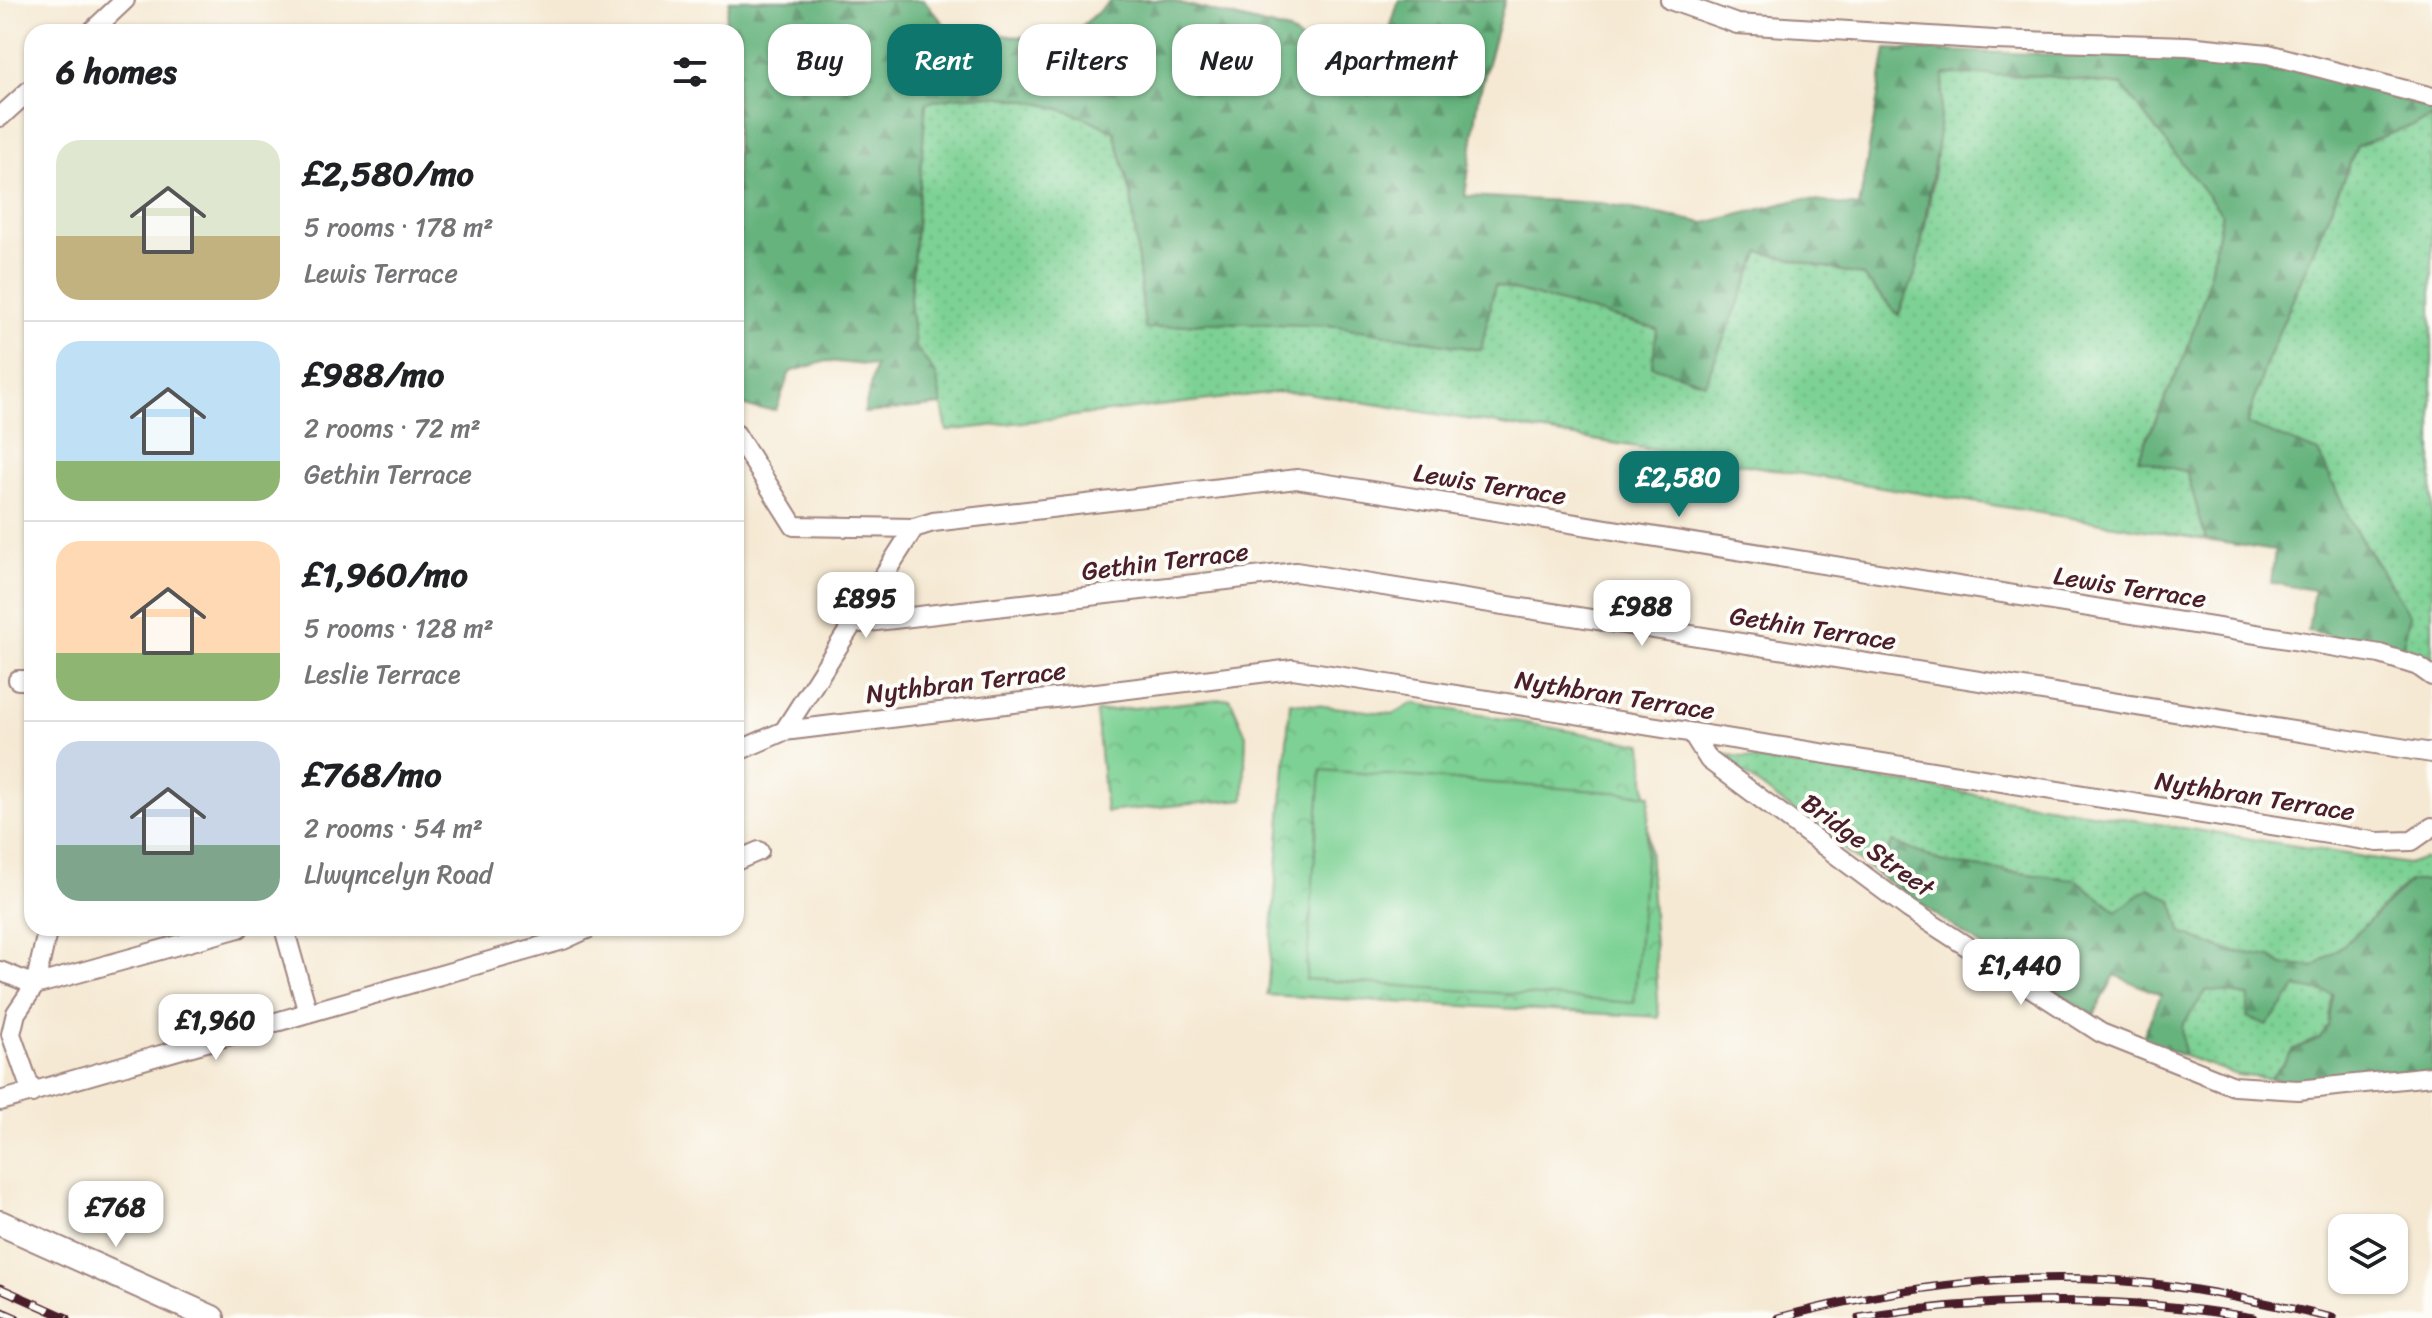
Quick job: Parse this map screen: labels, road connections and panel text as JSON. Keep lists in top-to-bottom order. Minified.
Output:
{"streets":{"street":["Lewis Terrace","Gethin Terrace","Nythbran Terrace","Bridge Street"]},"crossings":[["Nythbran Terrace","Bridge Street"]],"page":{"chip":["Buy","Rent","Filters","New","Apartment"],"heading":"6 homes","list":[{"name":"£2,580/mo","note":"5 rooms · 178 m² · Lewis Terrace"},{"name":"£988/mo","note":"2 rooms · 72 m² · Gethin Terrace"},{"name":"£1,960/mo","note":"5 rooms · 128 m² · Leslie Terrace"},{"name":"£768/mo","note":"2 rooms · 54 m² · Llwyncelyn Road"}],"price":["£2,580","£895","£988","£1,440","£1,960","£768"]}}
